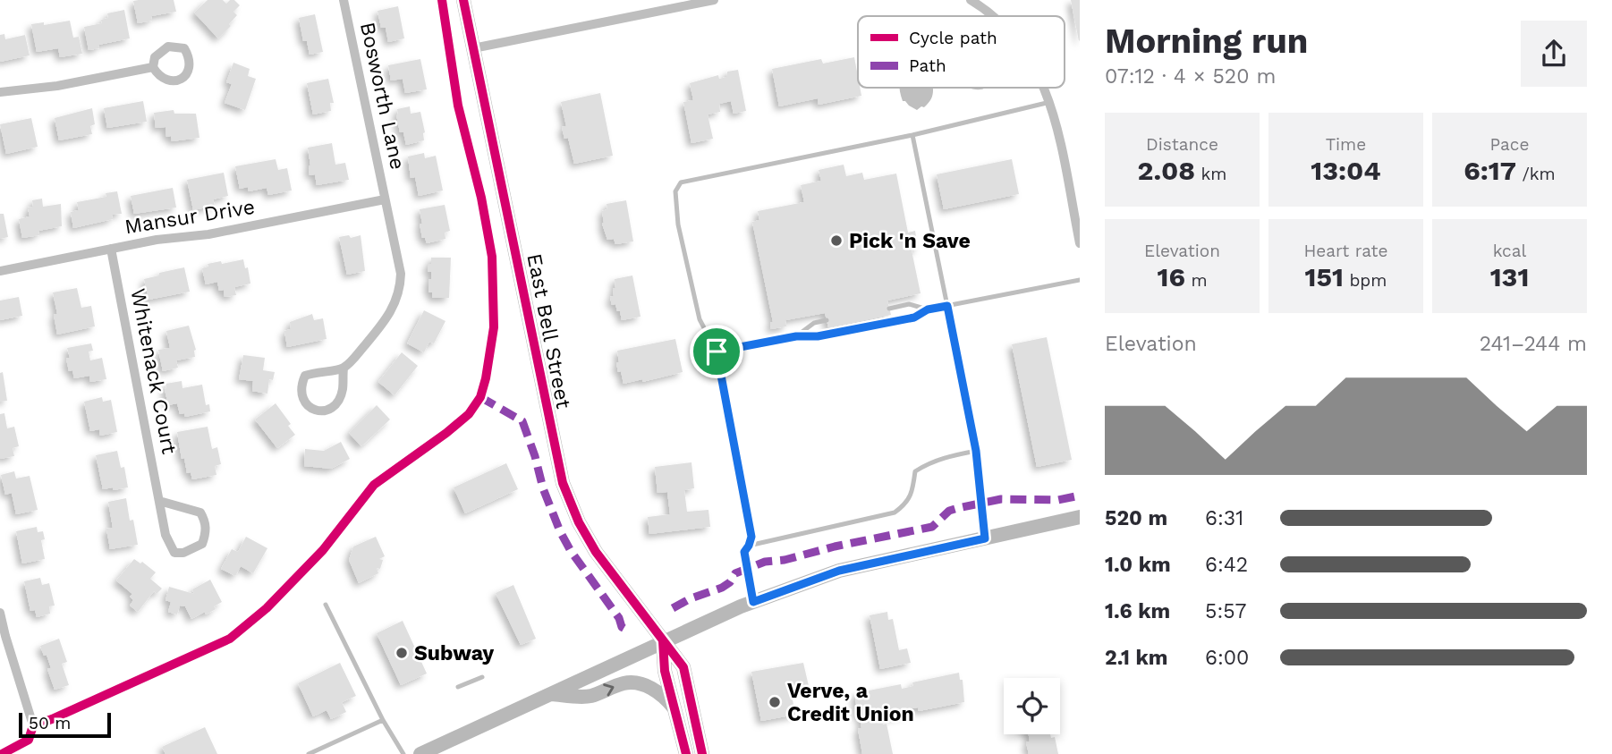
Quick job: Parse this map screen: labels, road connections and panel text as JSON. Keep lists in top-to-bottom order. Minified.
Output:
{"streets":{"main road":["East Bell Street"],"street":["Bosworth Lane","Mansur Drive","Whitenack Court"]},"crossings":[["Bosworth Lane","Mansur Drive"],["Mansur Drive","Whitenack Court"]],"places":["Pick 'n Save","Subway","Verve, a Credit Union"],"legend":["Cycle path","Path"],"scale_bar":"50 m","page":{"heading":["Morning run","07:12 · 4 × 520 m"],"stats":[["Distance","2.08 km"],["Time","13:04"],["Pace","6:17 /km"],["Elevation","16 m"],["Heart rate","151 bpm"],["kcal","131"]],"chart":["Elevation","241–244 m"],"list":[{"name":"520 m","note":"6:31"},{"name":"1.0 km","note":"6:42"},{"name":"1.6 km","note":"5:57"},{"name":"2.1 km","note":"6:00"}],"scale":"50 m"}}
